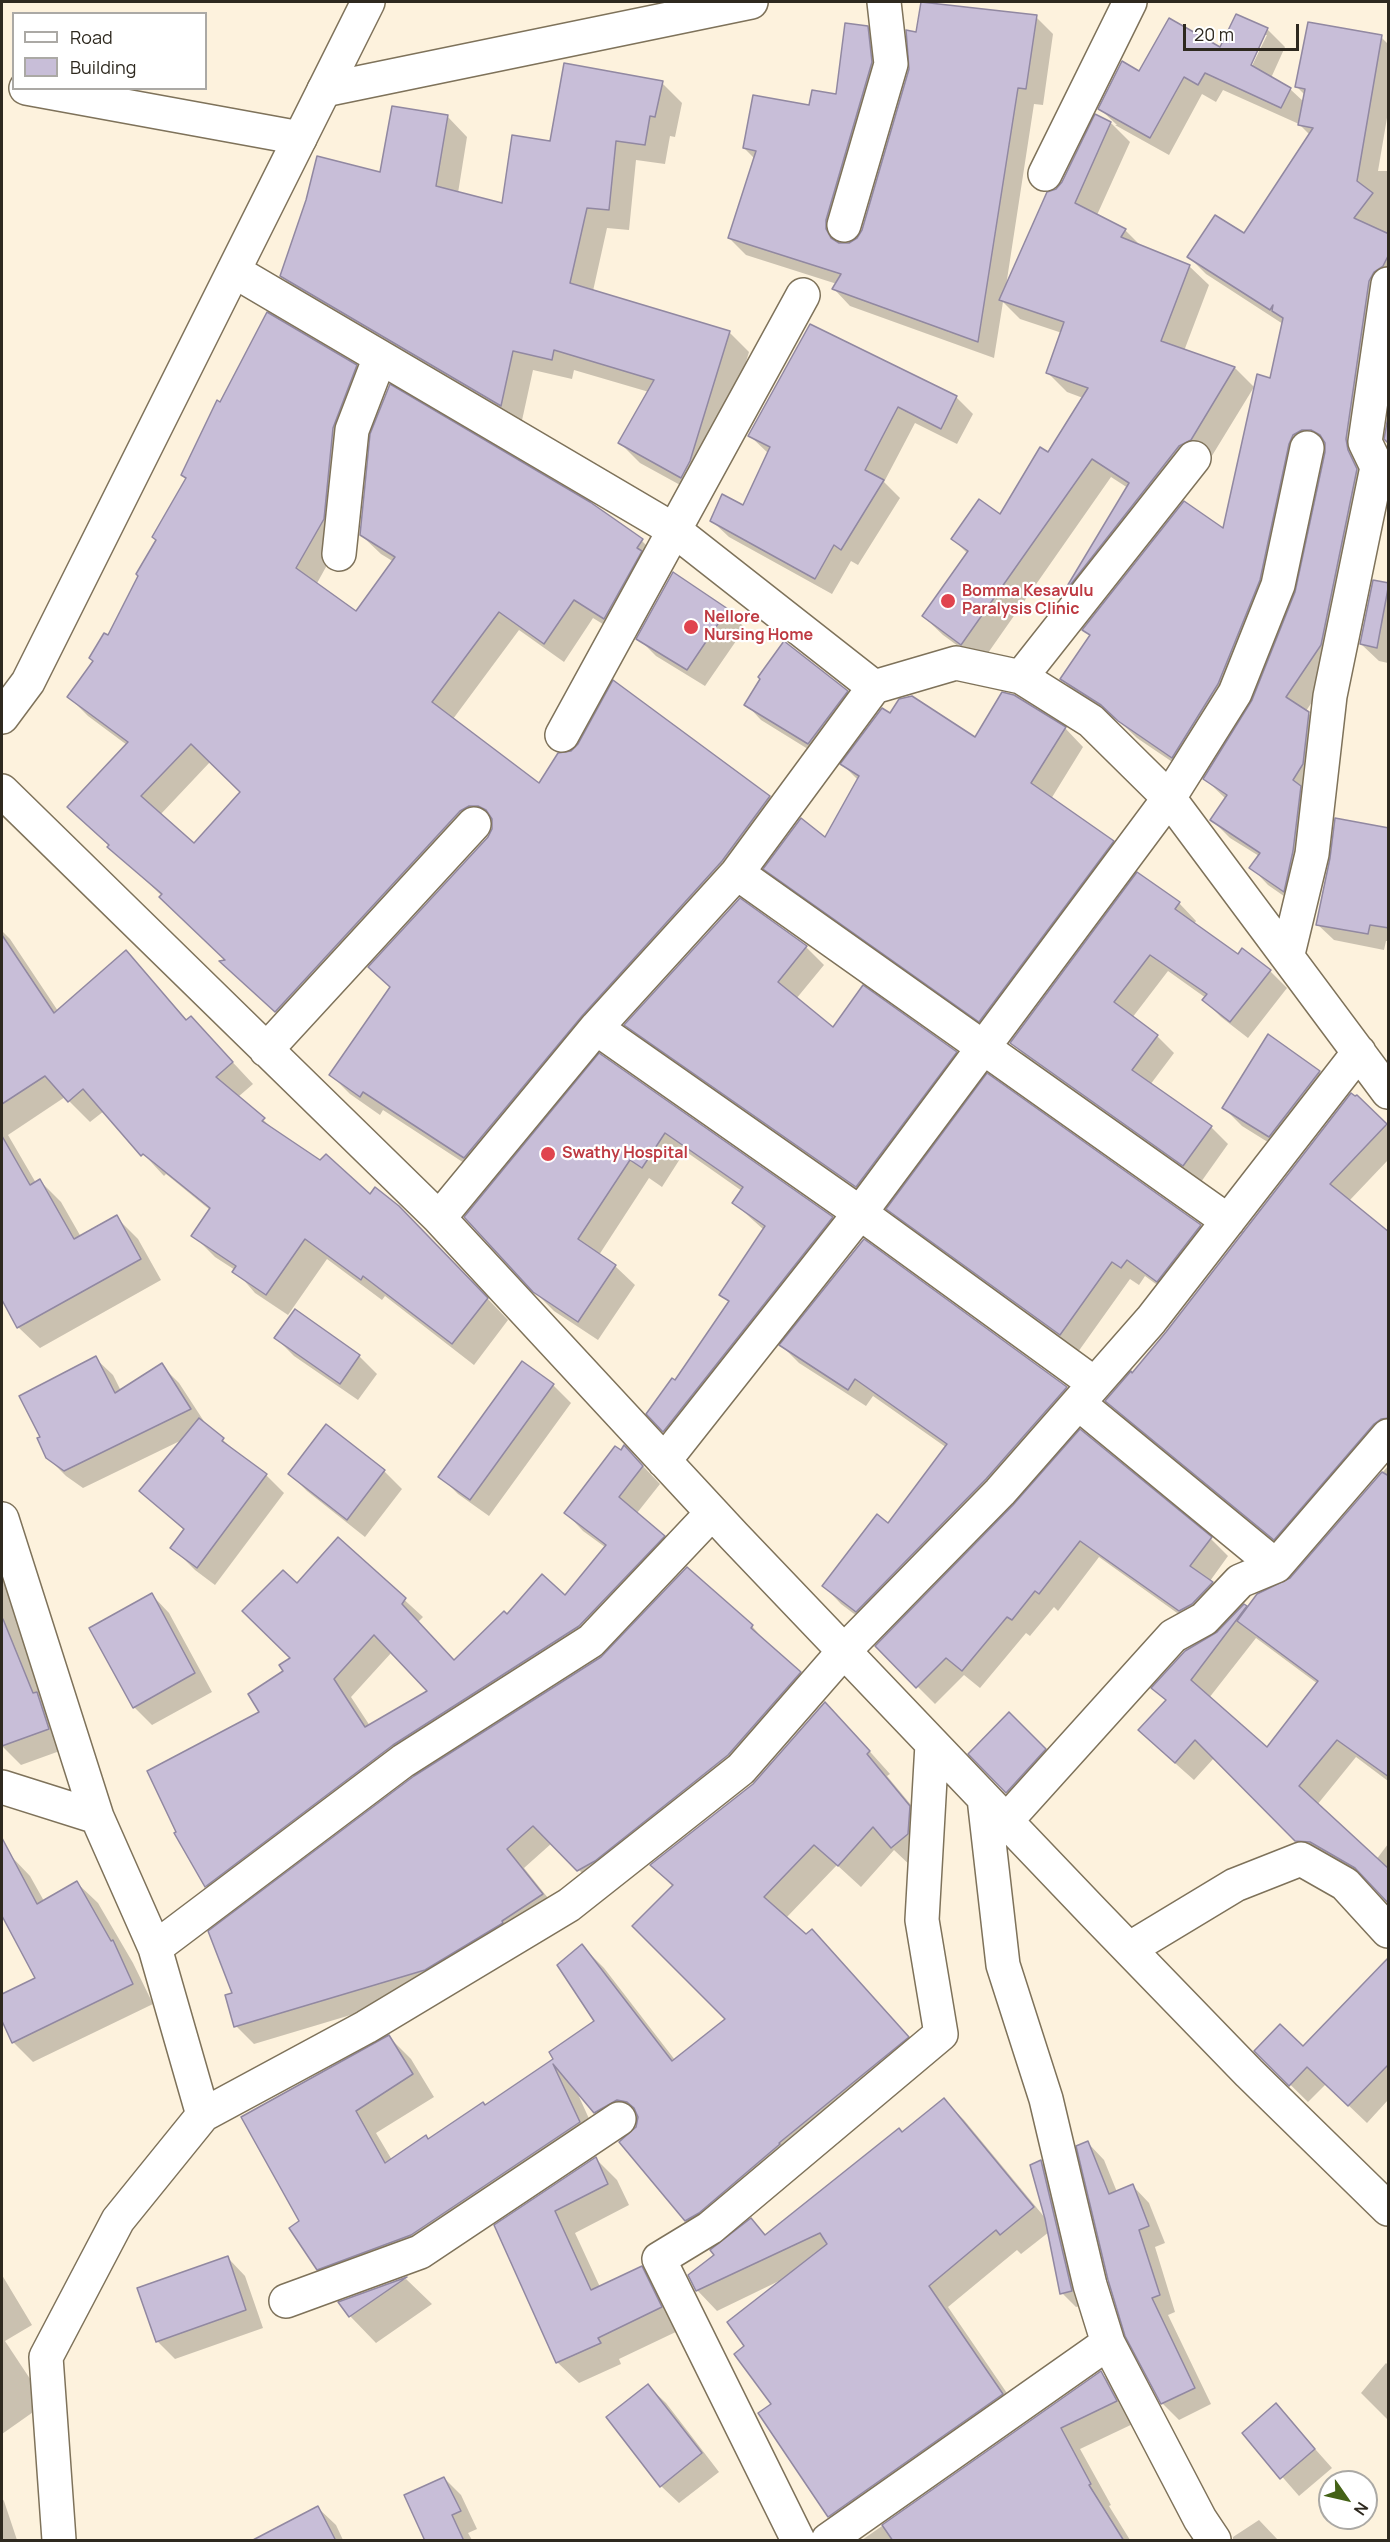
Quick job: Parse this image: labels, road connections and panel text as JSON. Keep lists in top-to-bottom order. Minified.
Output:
{"places":["Bomma Kesavulu Paralysis Clinic","Nellore Nursing Home","Swathy Hospital"],"legend":["Road","Building"],"scale_bar":"20 m","north":"bottom right"}
